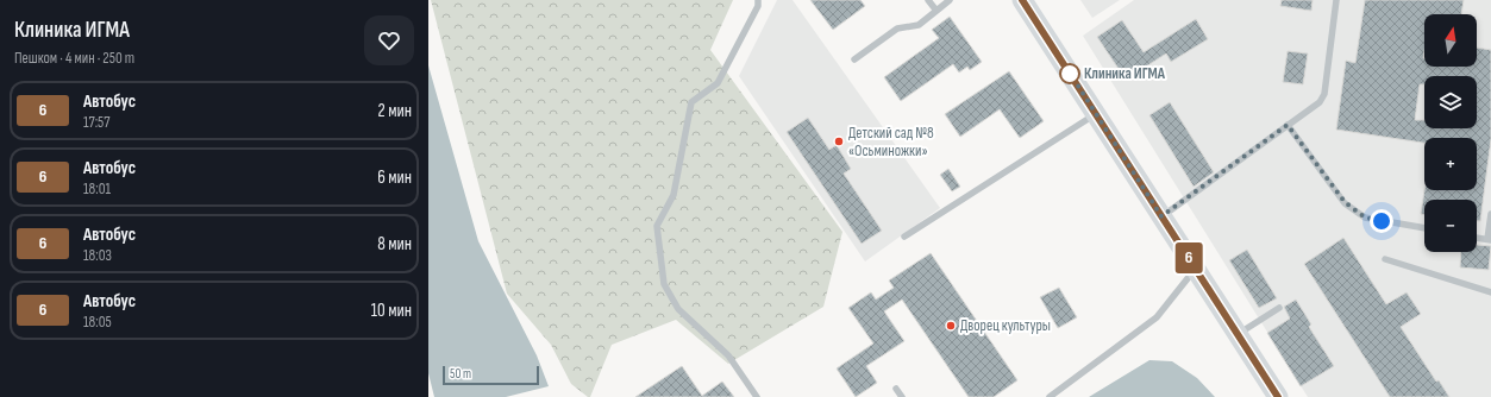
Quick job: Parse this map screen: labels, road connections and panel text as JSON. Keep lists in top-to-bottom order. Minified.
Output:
{"places":["Клиника ИГМА","Детский сад №8 «Осьминожки»","Дворец культуры"],"lines":["bus line 6"],"scale_bar":"50 m","north":"top","page":{"heading":["Клиника ИГМА","Пешком · 4 мин · 250 m"],"on_map":"6","map_buttons":["+","−"],"list":[{"mark":"6","name":"Автобус","note":"17:57","value":"2 мин"},{"mark":"6","name":"Автобус","note":"18:01","value":"6 мин"},{"mark":"6","name":"Автобус","note":"18:03","value":"8 мин"},{"mark":"6","name":"Автобус","note":"18:05","value":"10 мин"}],"scale":"50 m"}}
